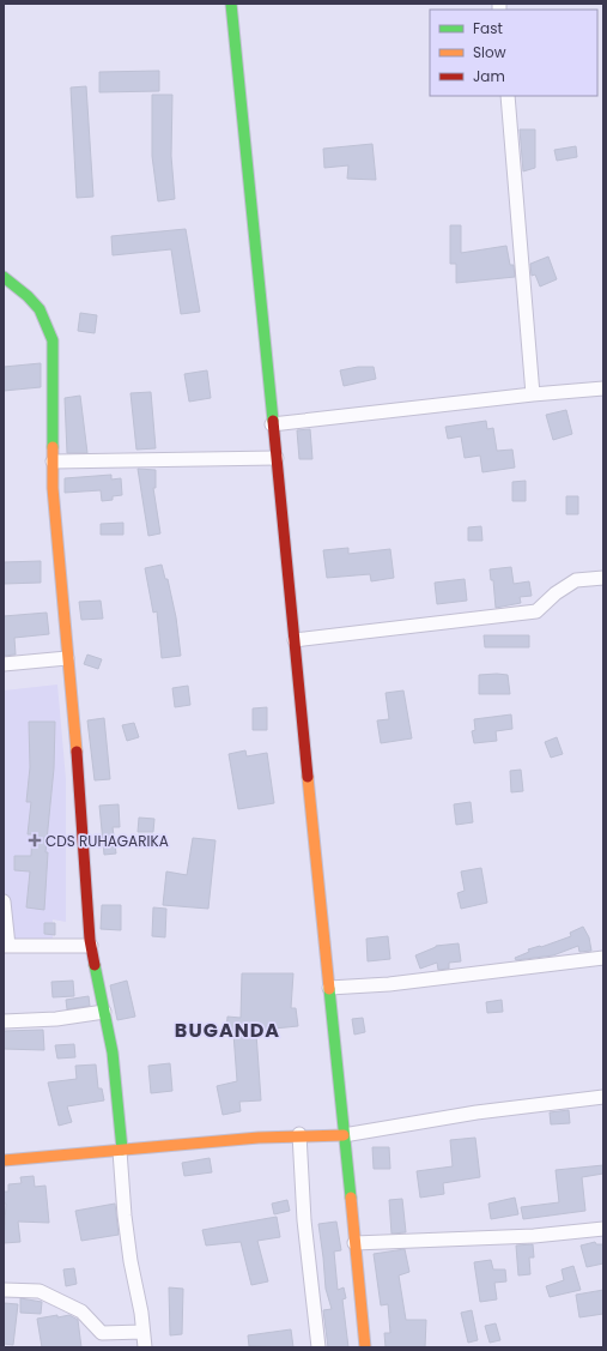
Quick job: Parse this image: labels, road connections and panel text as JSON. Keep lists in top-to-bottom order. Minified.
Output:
{"districts":["BUGANDA"],"places":{"health":["CDS RUHAGARIKA"]},"legend":["Fast","Slow","Jam"]}
